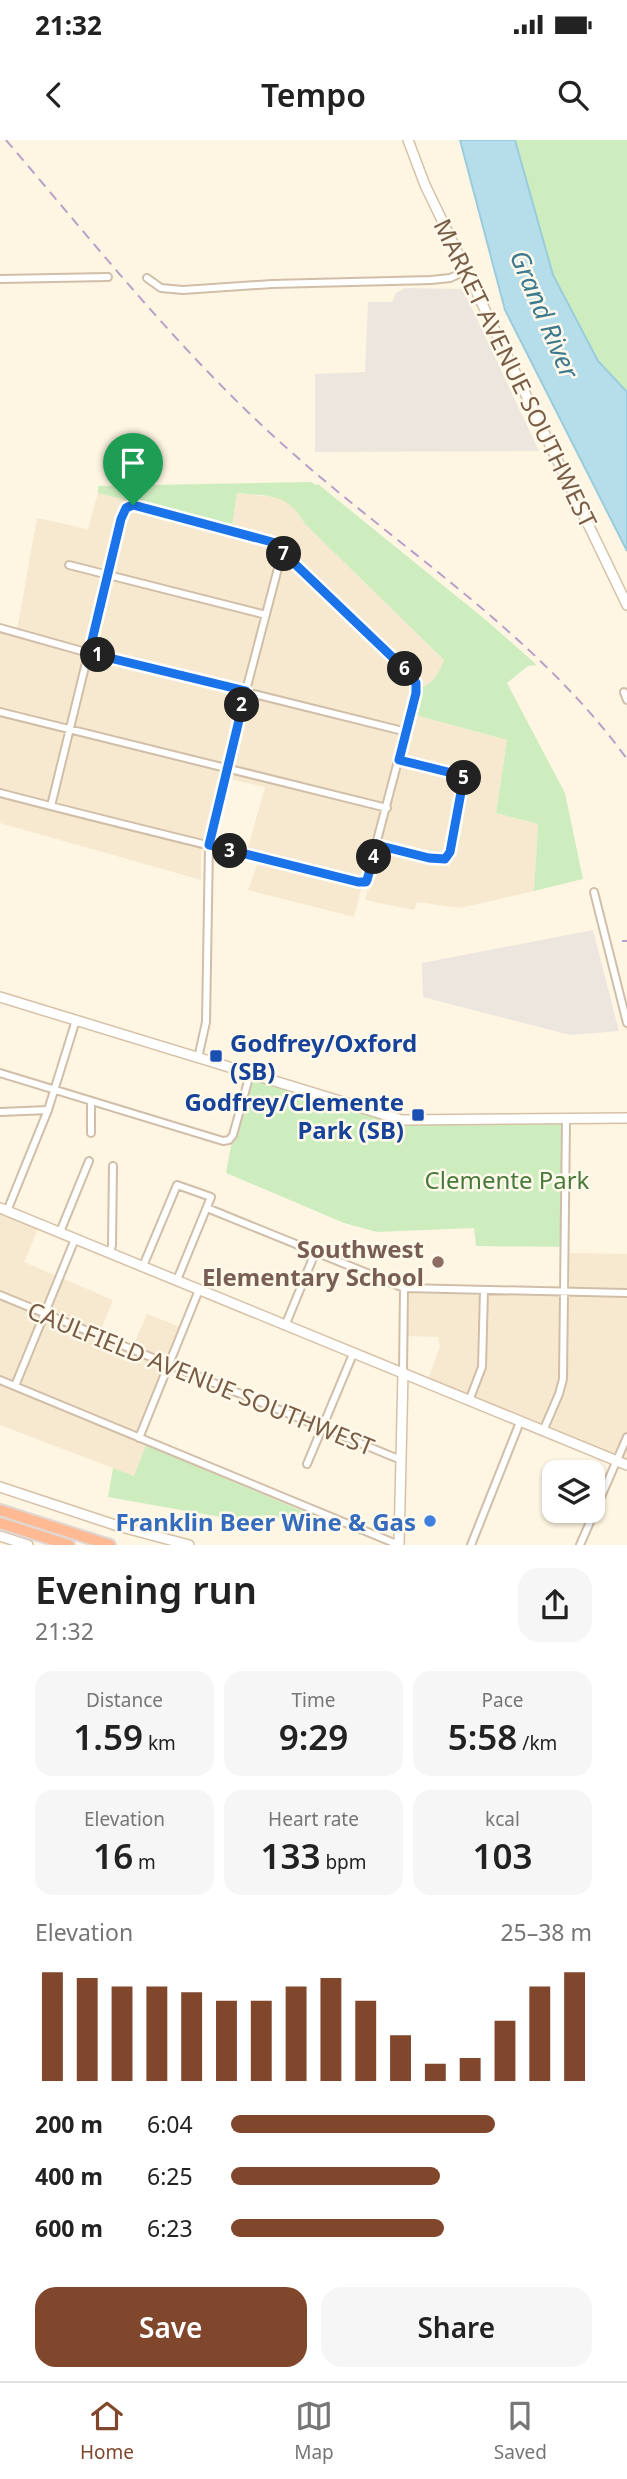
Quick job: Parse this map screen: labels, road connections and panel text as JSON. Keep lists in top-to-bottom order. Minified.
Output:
{"streets":{"main road":["MARKET AVENUE SOUTHWEST"],"street":["CAULFIELD AVENUE SOUTHWEST"]},"water":["Grand River"],"parks":["Clemente Park"],"places":{"transit":["Godfrey/Oxford (SB)","Godfrey/Clemente Park (SB)"],"other":["Southwest Elementary School","Franklin Beer Wine & Gas"]},"page":{"status":"21:32","header":"Tempo","pins":["7","1","6","2","5","3","4"],"heading":["Evening run","21:32"],"stats":[["Distance","1.59 km"],["Time","9:29"],["Pace","5:58 /km"],["Elevation","16 m"],["Heart rate","133 bpm"],["kcal","103"]],"chart":["Elevation","25–38 m"],"list":[{"name":"200 m","note":"6:04"},{"name":"400 m","note":"6:25"},{"name":"600 m","note":"6:23"}],"buttons":["Save","Share"],"tabs":["Home","Map","Saved"]}}
